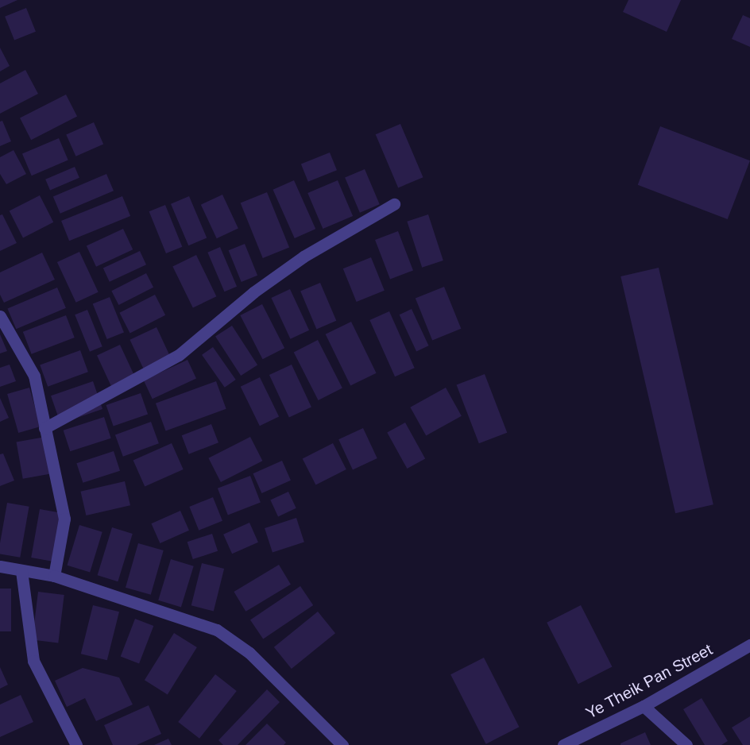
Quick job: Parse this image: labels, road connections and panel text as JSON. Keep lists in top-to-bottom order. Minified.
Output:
{"streets":{"street":["Ye Theik Pan Street"]}}
